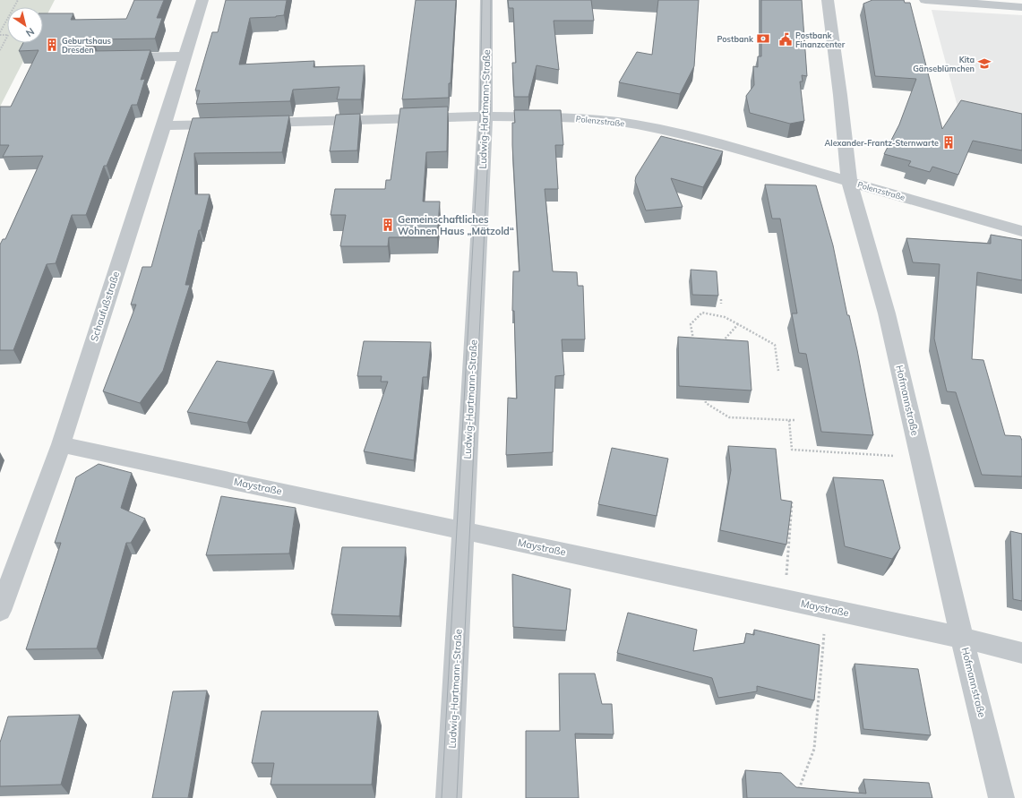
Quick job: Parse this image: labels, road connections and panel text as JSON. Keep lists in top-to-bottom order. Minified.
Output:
{"streets":{"street":["Ludwig-Hartmann-Straße","Polenzstraße","Schaufußstraße","Hofmannstraße","Maystraße"]},"crossings":[["Ludwig-Hartmann-Straße","Polenzstraße"],["Ludwig-Hartmann-Straße","Maystraße"],["Polenzstraße","Schaufußstraße"],["Polenzstraße","Hofmannstraße"],["Schaufußstraße","Maystraße"],["Hofmannstraße","Maystraße"]],"places":{"bank":["Postbank"],"public building":["Postbank Finanzcenter"],"building":["Geburtshaus Dresden","Alexander-Frantz-Sternwarte","Gemeinschaftliches Wohnen Haus „Mätzold“"],"school or university":["Kita Gänseblümchen"]},"north":"bottom right"}
